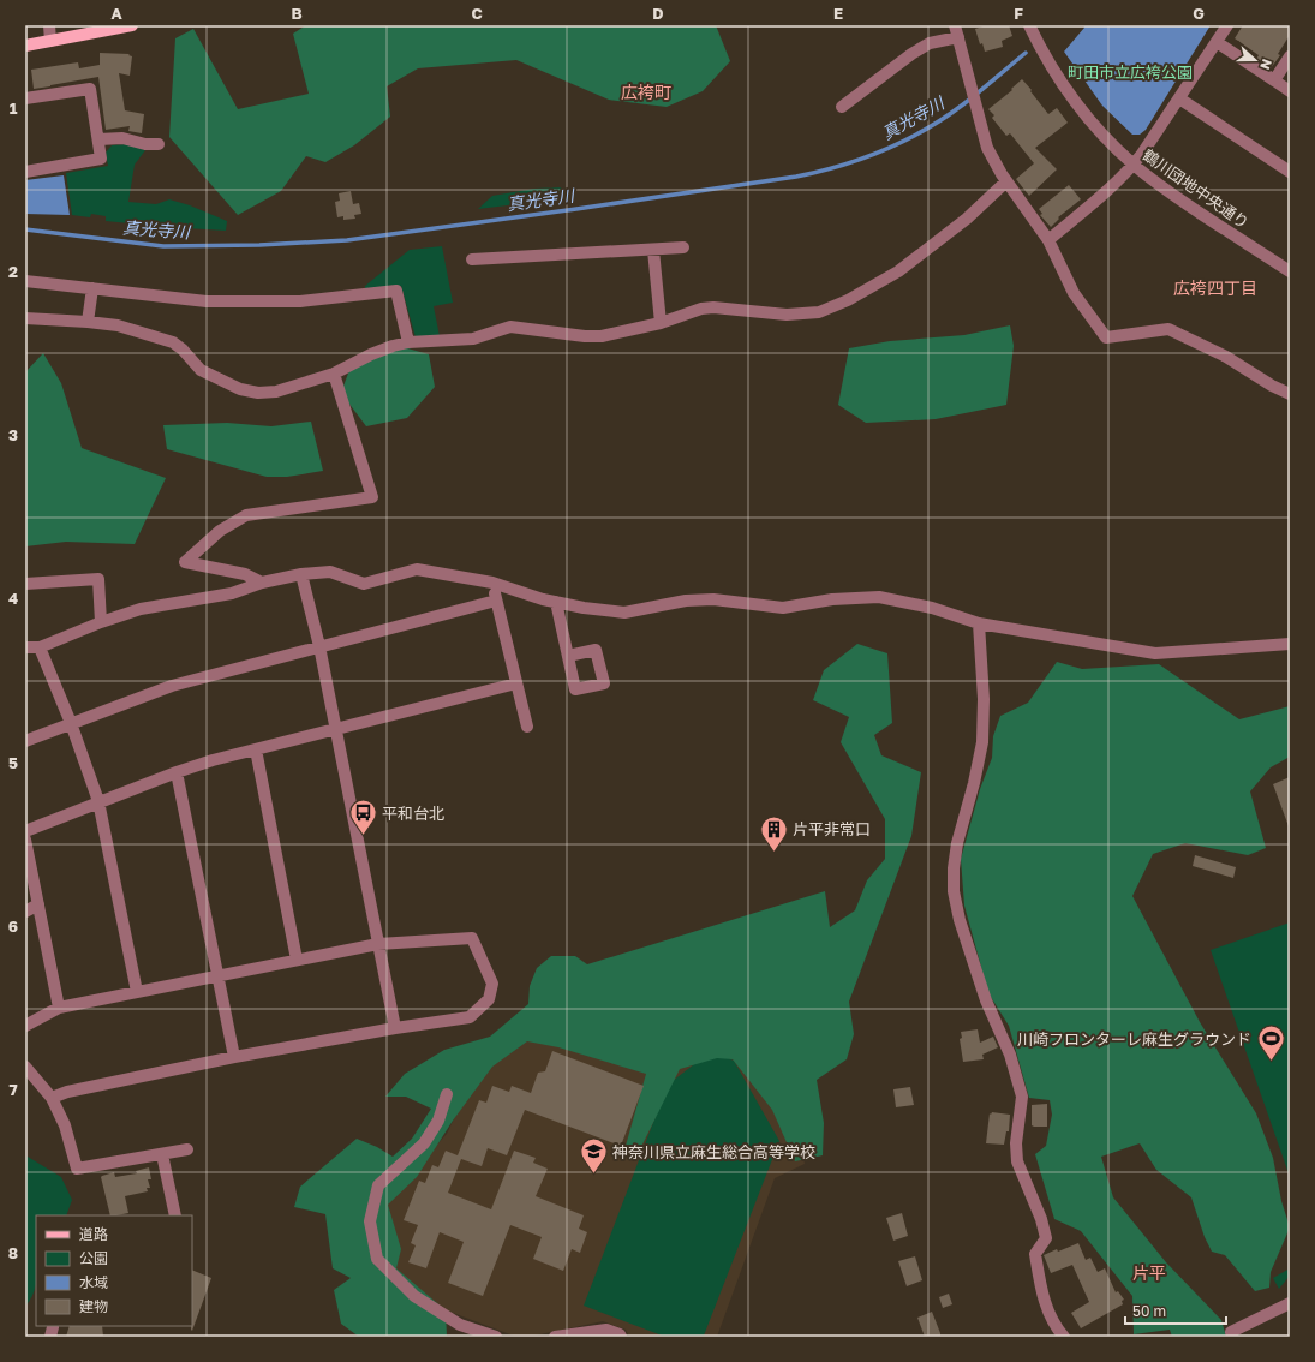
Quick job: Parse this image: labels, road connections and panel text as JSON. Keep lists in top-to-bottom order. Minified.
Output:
{"streets":{"street":["鶴川団地中央通り"]},"districts":["広袴町","広袴四丁目","片平"],"water":["真光寺川"],"parks":["町田市立広袴公園"],"places":{"bus stop":["平和台北"],"building":["片平非常口"],"sports":["川崎フロンターレ麻生グラウンド"],"school or university":["神奈川県立麻生総合高等学校"]},"legend":["道路","公園","水域","建物"],"scale_bar":"50 m","north":"right","grid":{"columns":["A","B","C","D","E","F","G"],"rows":["1","2","3","4","5","6","7","8"]}}
